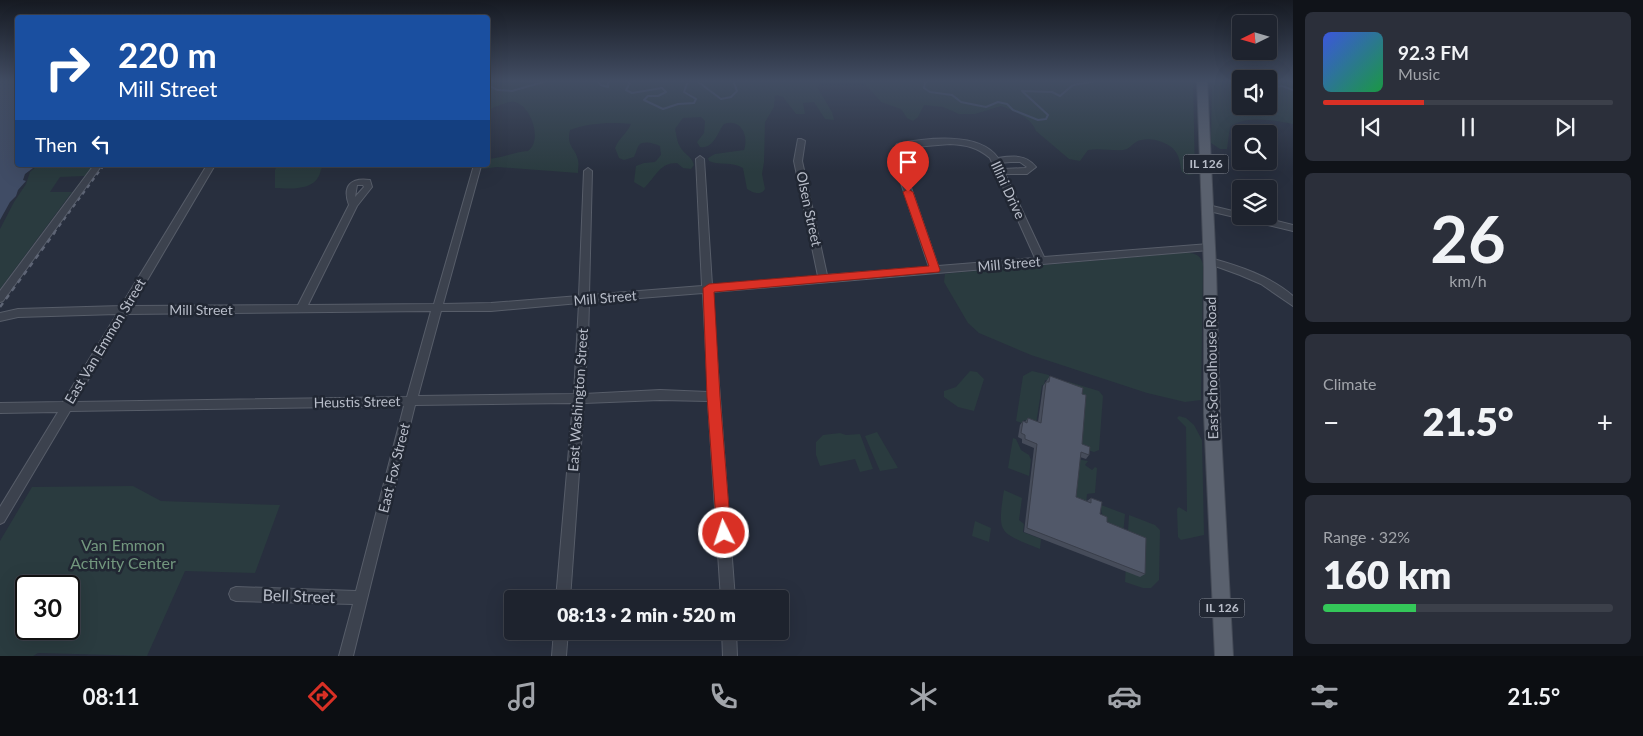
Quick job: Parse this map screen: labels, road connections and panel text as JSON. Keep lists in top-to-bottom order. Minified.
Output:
{"streets":{"main road":["IL 126","East Schoolhouse Road"],"street":["Illini Drive","Olsen Street","Mill Street","East Van Emmon Street","East Washington Street","Heustis Street","East Fox Street","Bell Street"]},"crossings":[["Illini Drive","Mill Street"],["Olsen Street","Mill Street"],["Mill Street","East Van Emmon Street"],["Mill Street","East Schoolhouse Road"],["Mill Street","East Washington Street"],["Mill Street","East Fox Street"],["East Van Emmon Street","Heustis Street"],["East Washington Street","Heustis Street"],["Heustis Street","East Fox Street"],["East Fox Street","Bell Street"]],"parks":["Van Emmon Activity Center"],"north":"left","page":{"turn":["220 m","Mill Street"],"song":["92.3 FM","Music"],"then":"Then","tile":[["26","km/h"],"Climate",["Range · 32%","160 km"]],"heat":["−","21.5°","+"],"limit":"30","trip":"08:13 · 2 min · 520 m","tabs":["08:11","21.5°"]}}
